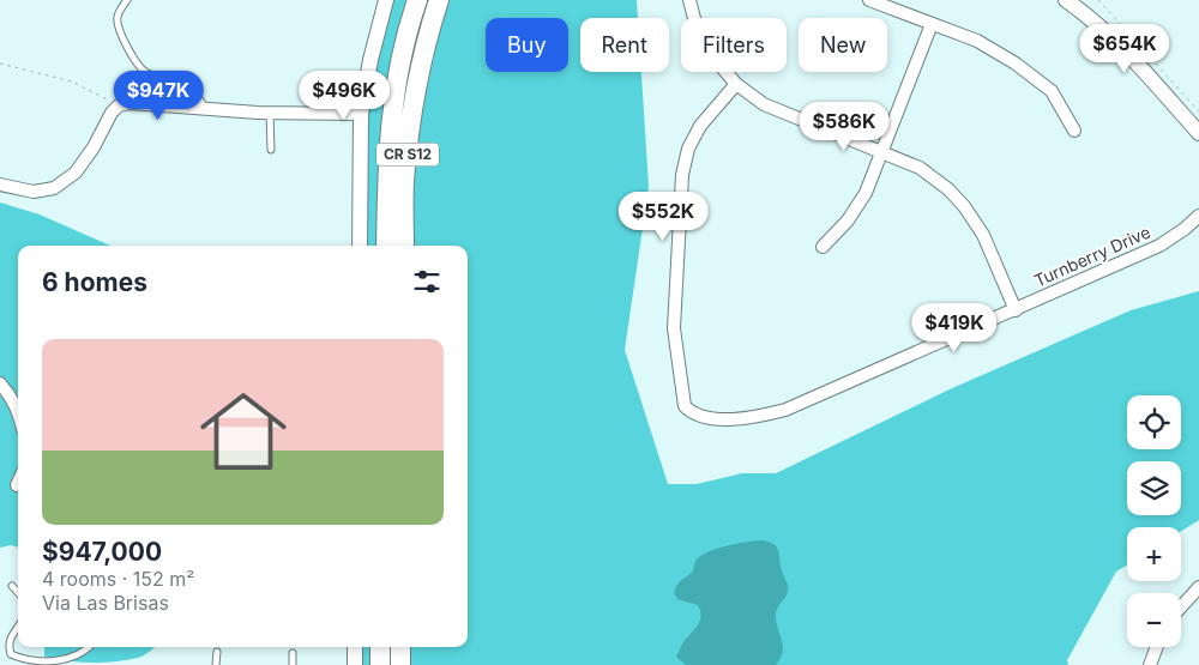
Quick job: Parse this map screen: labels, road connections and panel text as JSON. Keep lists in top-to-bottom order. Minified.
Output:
{"streets":{"main road":["CR S12"],"street":["Turnberry Drive"]},"page":{"chip":["Buy","Rent","Filters","New"],"price":["$654K","$947K","$496K","$586K","$552K","$419K"],"heading":"6 homes","list":[{"name":"$947,000","note":"4 rooms · 152 m² · Via Las Brisas"}],"map_buttons":["+","−"]}}
